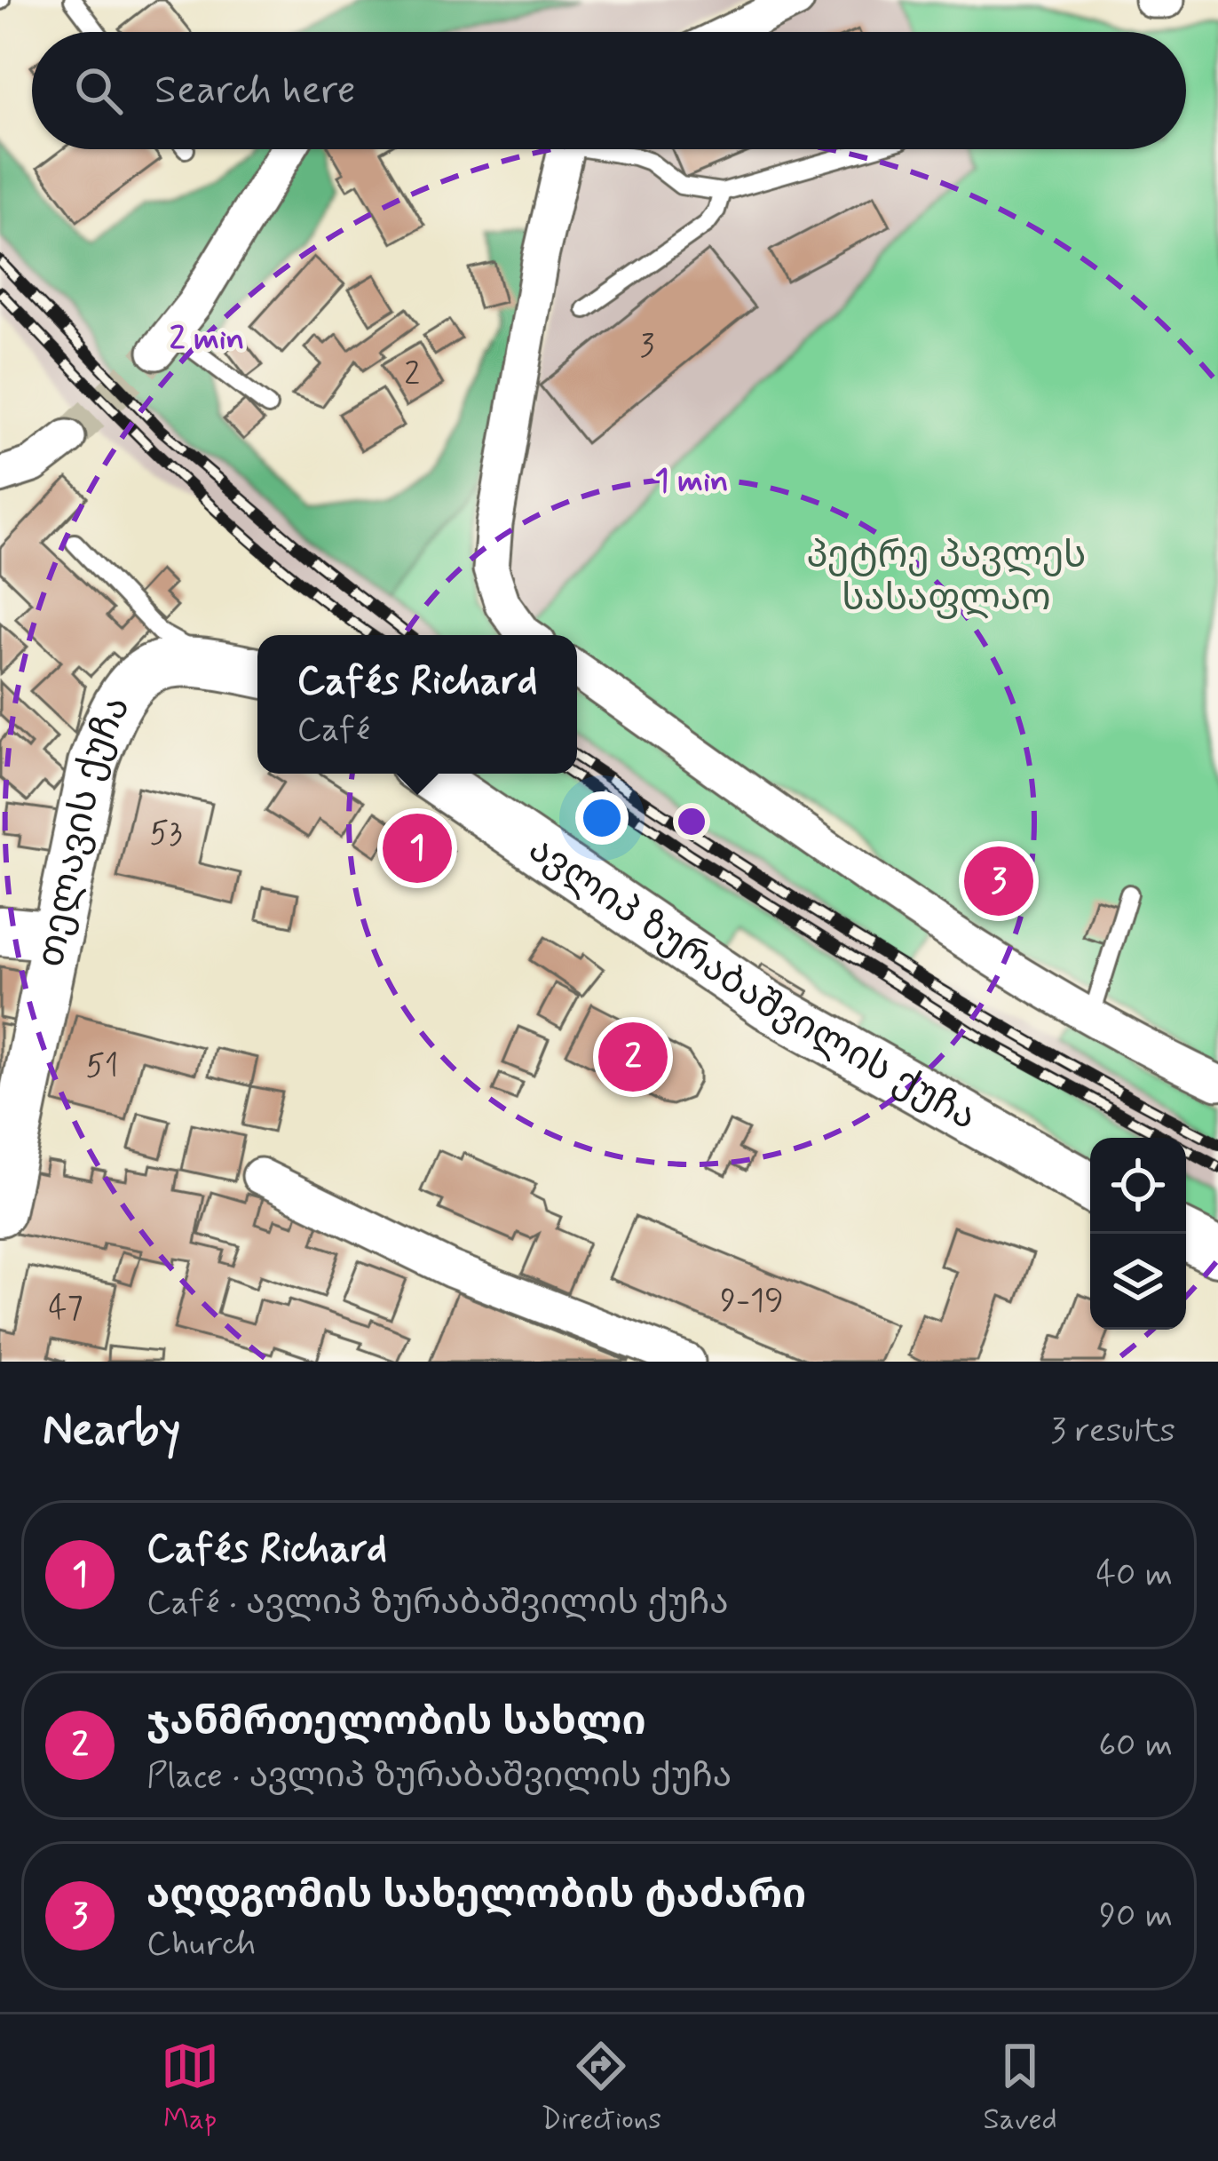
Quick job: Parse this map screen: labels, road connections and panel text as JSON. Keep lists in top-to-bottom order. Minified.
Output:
{"streets":{"street":["თელავის ქუჩა","ავლიპ ზურაბაშვილის ქუჩა"]},"parks":["პეტრე პავლეს სასაფლაო"],"house_numbers":["3","2","53","51","9-19","47"],"page":{"search":"Search here","popup":["Cafés Richard","Café"],"pins":["1","3","2"],"heading":["Nearby","3 results"],"list":[{"mark":"1","name":"Cafés Richard","note":"Café · ავლიპ ზურაბაშვილის ქუჩა","value":"40 m"},{"mark":"2","name":"ჯანმრთელობის სახლი","note":"Place · ავლიპ ზურაბაშვილის ქუჩა","value":"60 m"},{"mark":"3","name":"აღდგომის სახელობის ტაძარი","note":"Church","value":"90 m"}],"nav":["Map","Directions","Saved"]},"rings":["2 min","1 min"]}
